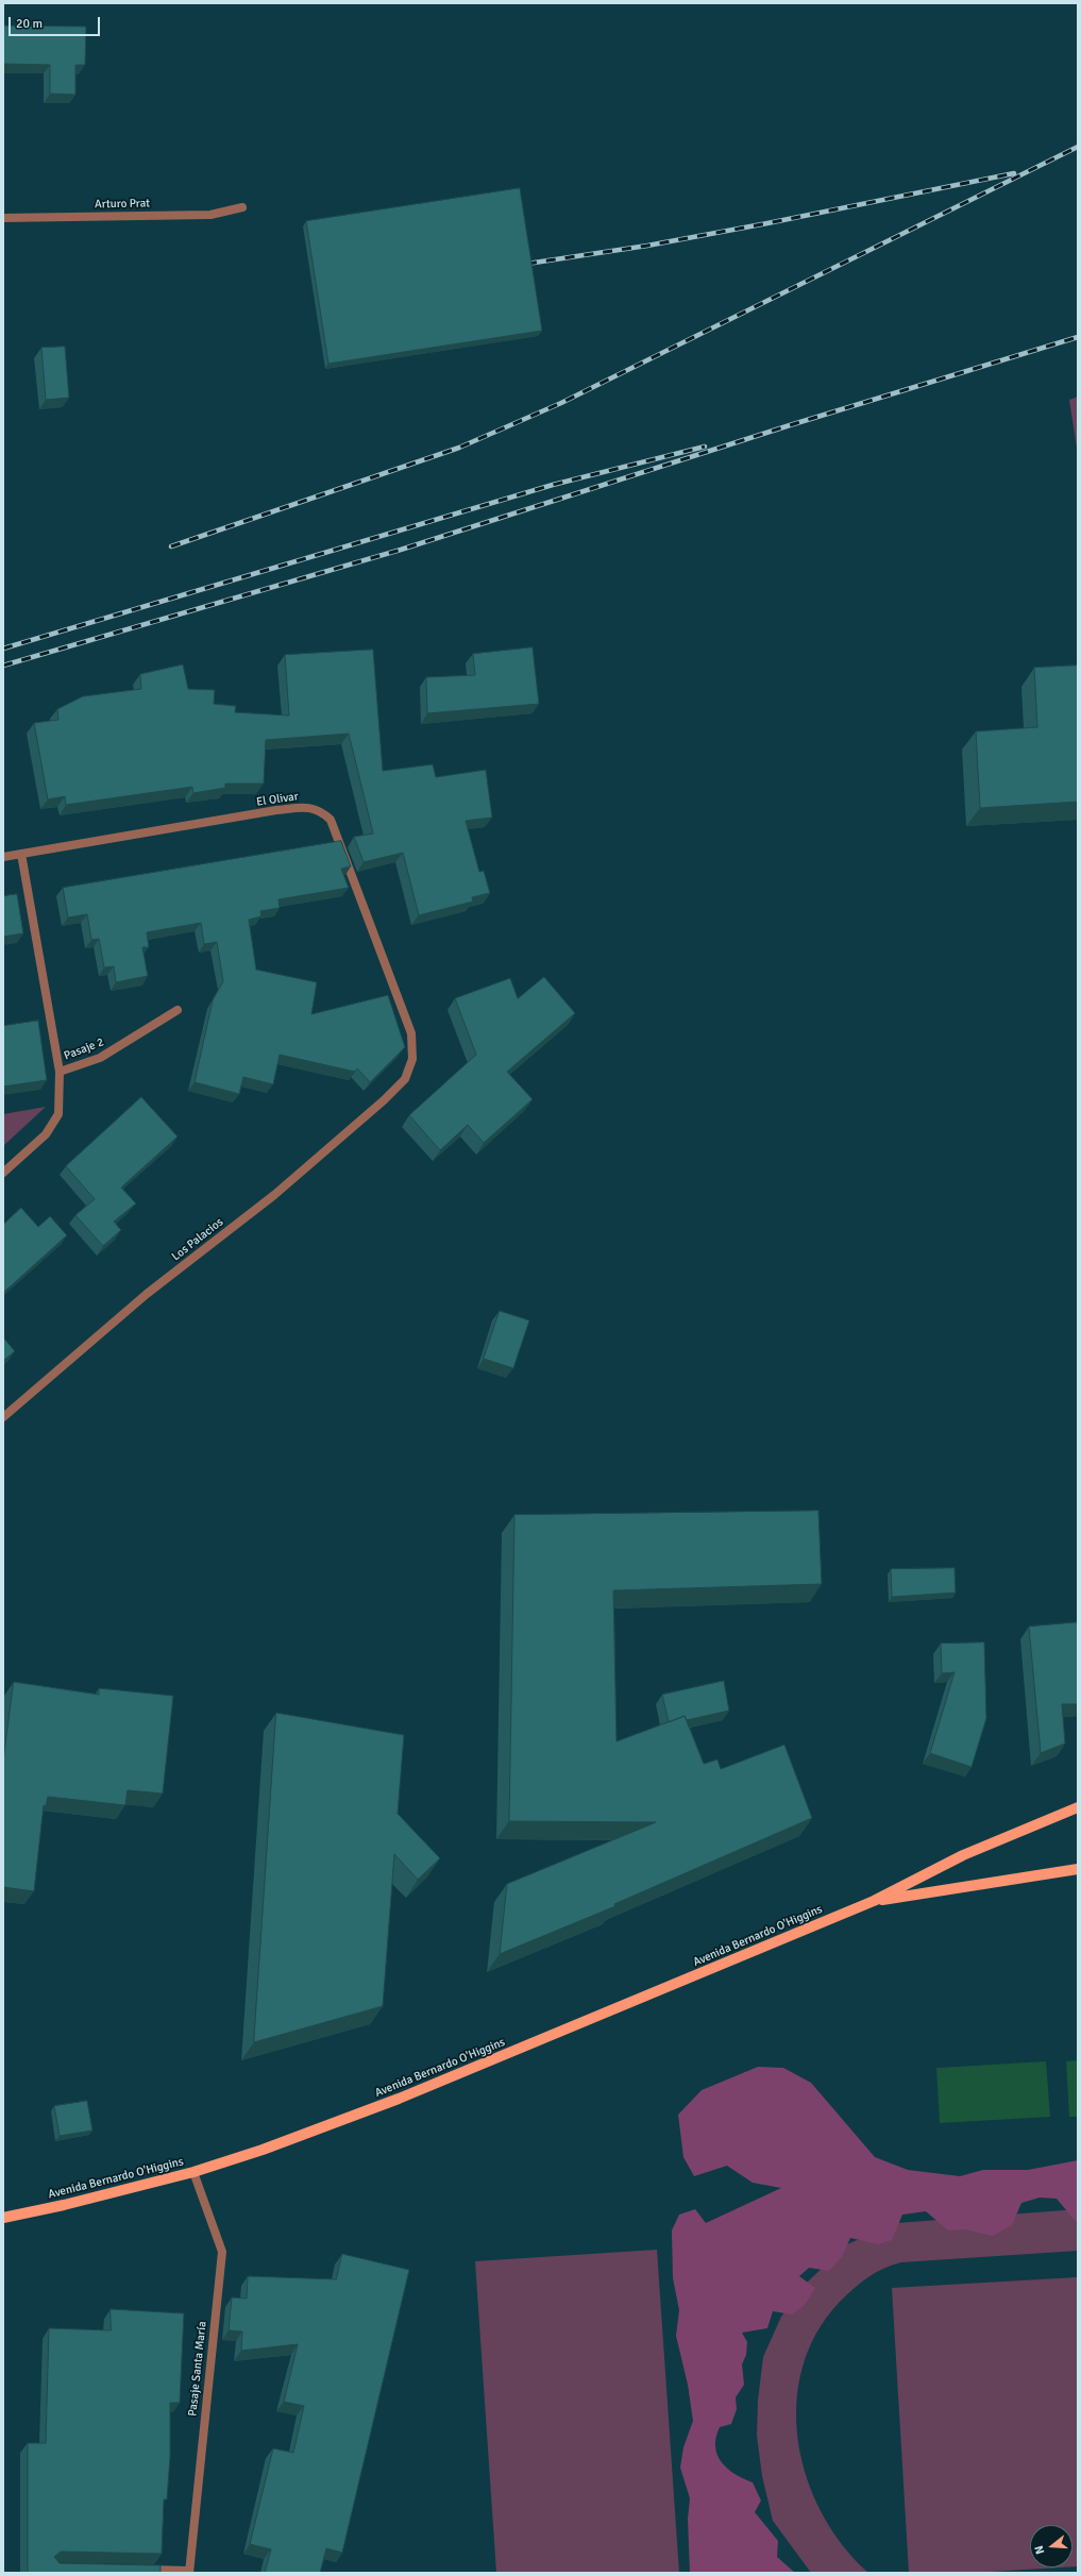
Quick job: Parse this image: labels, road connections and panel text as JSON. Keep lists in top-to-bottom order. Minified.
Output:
{"streets":{"main road":["Avenida Bernardo O'Higgins"],"street":["Arturo Prat","El Olivar","Pasaje 2","Los Palacios","Pasaje Santa María"]},"crossings":[["El Olivar","Los Palacios"],["Avenida Bernardo O'Higgins","Pasaje Santa María"]],"scale_bar":"20 m","north":"left"}
